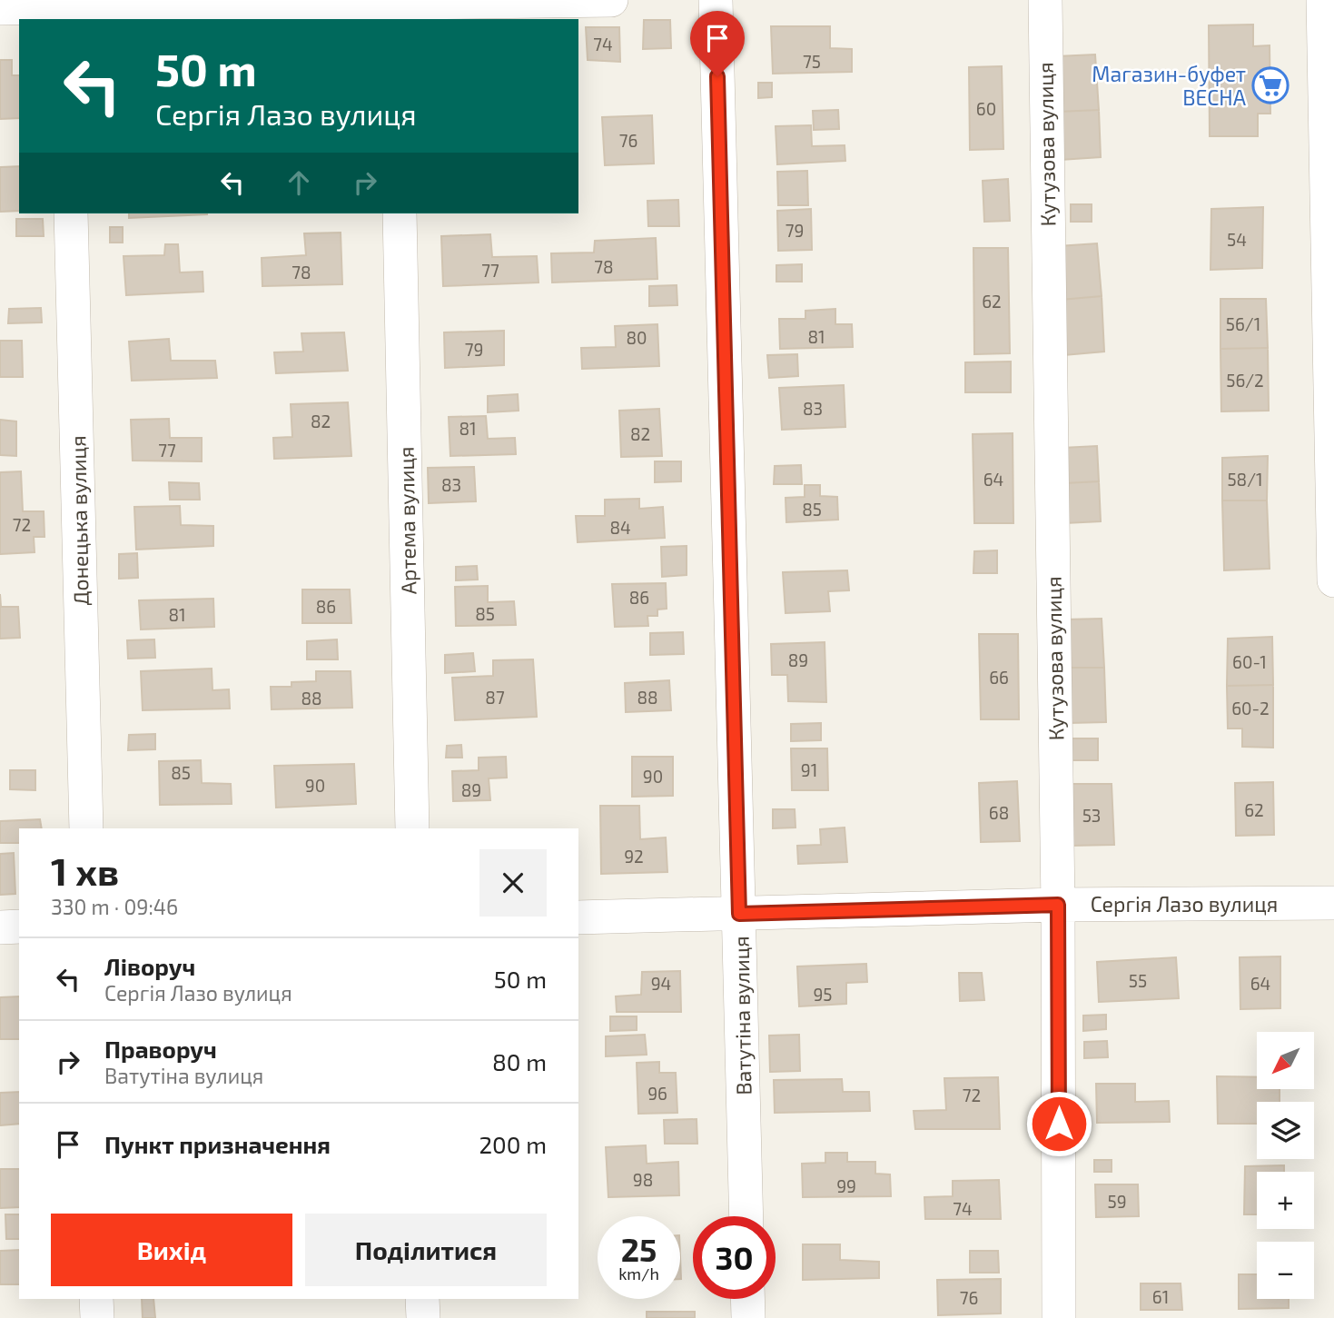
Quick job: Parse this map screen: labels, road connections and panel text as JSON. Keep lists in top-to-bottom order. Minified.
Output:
{"streets":{"street":["Кутузова вулиця","Донецька вулиця","Артема вулиця","Сергія Лазо вулиця","Ватутіна вулиця"]},"crossings":[["Кутузова вулиця","Сергія Лазо вулиця"],["Сергія Лазо вулиця","Ватутіна вулиця"]],"places":{"supermarket":["Магазин-буфет ВЕСНА"]},"house_numbers":["74","75","60","76","79","54","78","77","78","62","56/1","81","80","79","56/2","83","82","81","82","77","64","58/1","83","85","72","84","86","86","85","81","89","60-1","66","87","88","88","60-2","91","85","90","90","89","62","68","53","92","55","94","64","95","96","72","98","99","59","74","61","76"],"north":"bottom left","page":{"turn":["50 m","Сергія Лазо вулиця"],"heading":["1 хв","330 m · 09:46"],"list":[{"name":"Ліворуч","note":"Сергія Лазо вулиця","value":"50 m"},{"name":"Праворуч","note":"Ватутіна вулиця","value":"80 m"},{"name":"Пункт призначення","value":"200 m"}],"map_buttons":["+","−"],"buttons":["Вихід","Поділитися"],"speed":"25 km/h","limit":"30"}}
